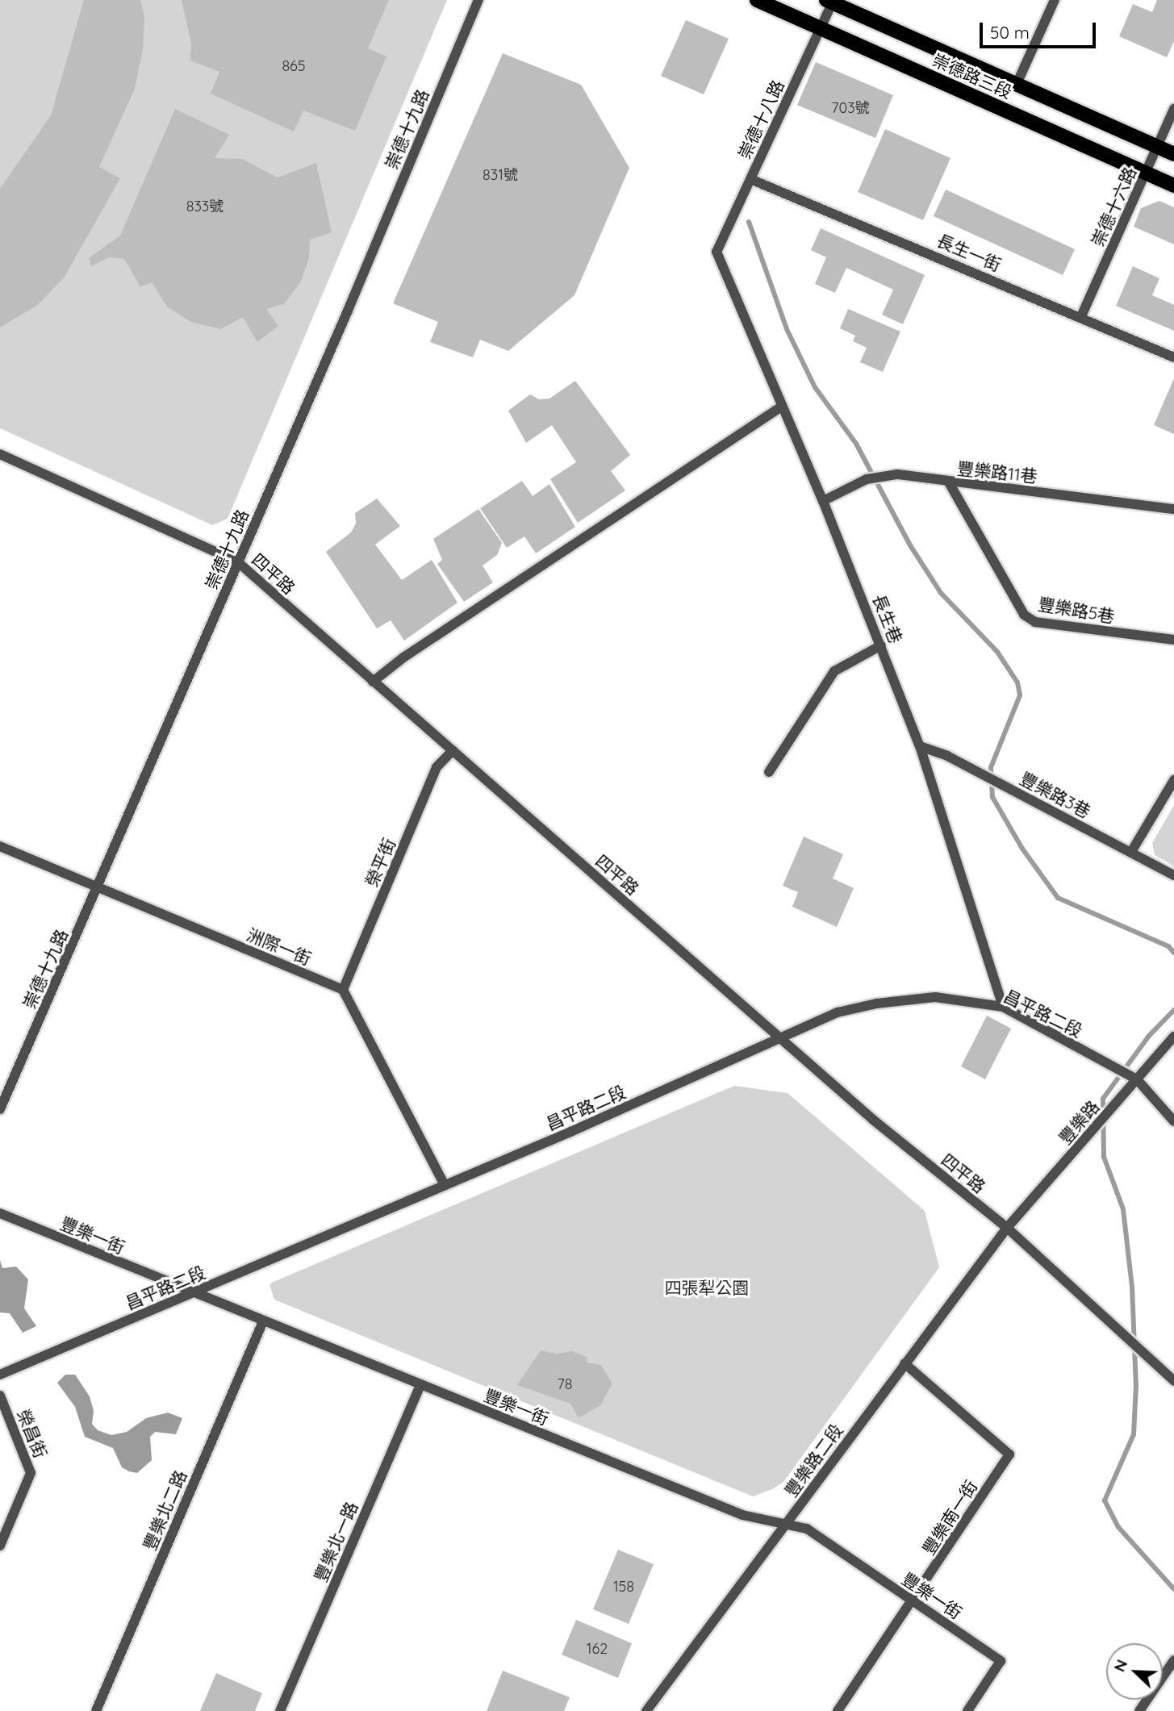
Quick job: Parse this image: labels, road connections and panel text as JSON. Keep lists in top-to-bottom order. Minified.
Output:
{"streets":{"main road":["崇德路三段"],"street":["崇德十八路","崇德十九路","崇德十六路","長生一街","豐樂路11巷","四平路","豐樂路5巷","長生巷","豐樂路3巷","榮平街","洲際一街","昌平路二段","豐樂路","豐樂一街","榮昌街","豐樂路二段","豐樂北二路","豐樂南一街","豐樂北一路"]},"crossings":[["崇德路三段","崇德十八路"],["崇德路三段","崇德十六路"],["崇德十八路","長生一街"],["崇德十八路","長生巷"],["崇德十九路","四平路"],["崇德十九路","洲際一街"],["崇德十六路","長生一街"],["豐樂路11巷","豐樂路5巷"],["豐樂路11巷","長生巷"],["四平路","榮平街"],["四平路","昌平路二段"],["四平路","豐樂路"],["四平路","豐樂路二段"],["長生巷","豐樂路3巷"],["長生巷","昌平路二段"],["榮平街","洲際一街"],["昌平路二段","豐樂路"],["昌平路二段","豐樂一街"],["豐樂路","豐樂路二段"],["豐樂一街","豐樂路二段"],["豐樂一街","豐樂北二路"],["豐樂一街","豐樂南一街"],["豐樂一街","豐樂北一路"],["豐樂路二段","豐樂南一街"]],"parks":["四張犁公園"],"house_numbers":["865","703號","831號","833號","78","158","162"],"scale_bar":"50 m","north":"top left"}
